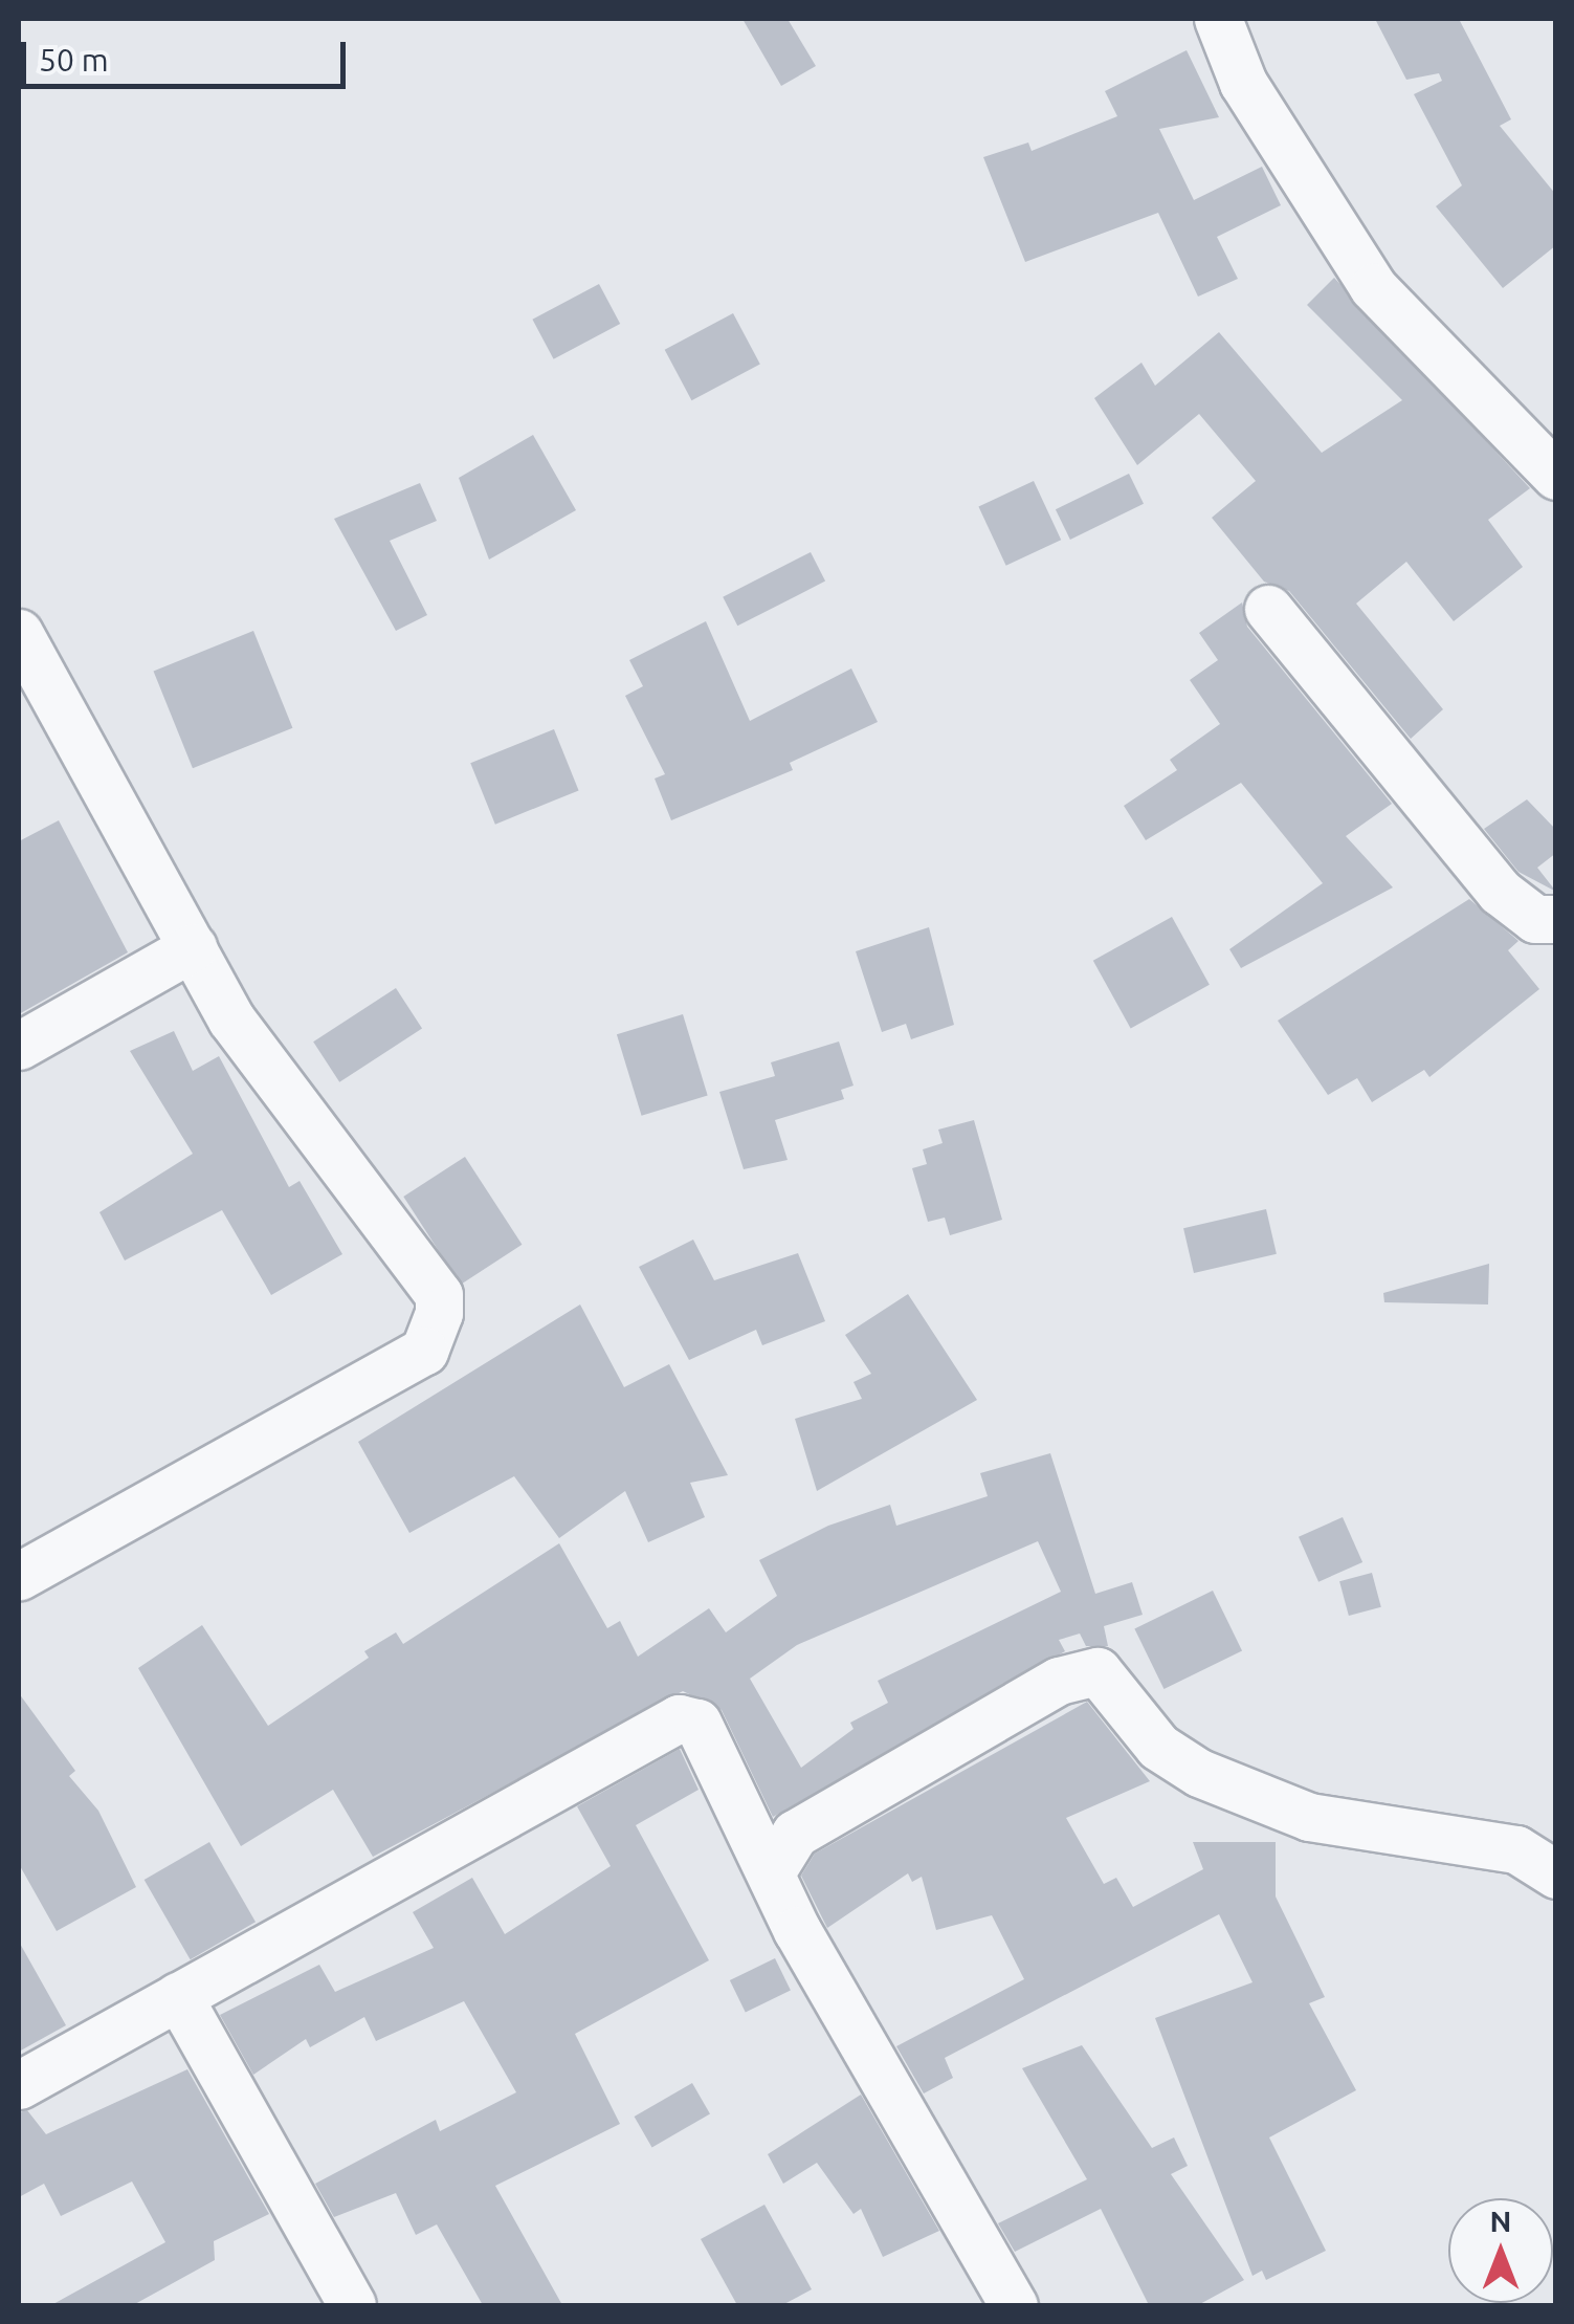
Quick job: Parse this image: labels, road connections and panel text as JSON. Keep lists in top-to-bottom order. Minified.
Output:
{"scale_bar":"50 m","north":"top"}
